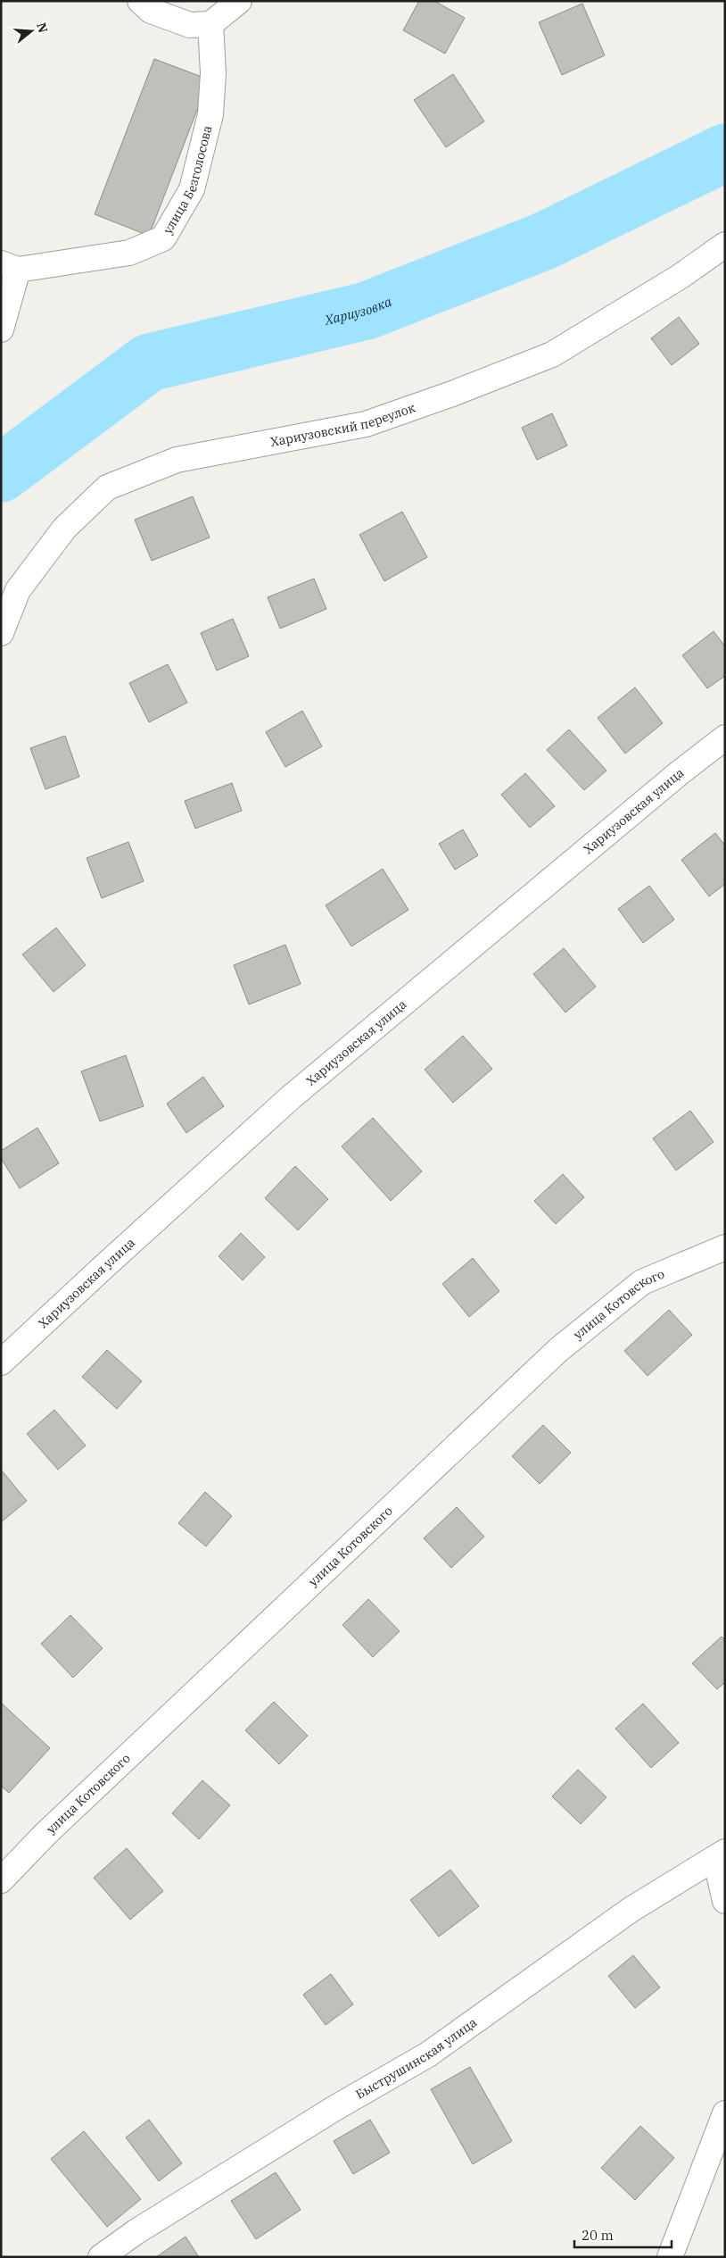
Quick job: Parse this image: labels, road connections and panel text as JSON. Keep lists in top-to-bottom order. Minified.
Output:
{"streets":{"street":["улица Безголосова","Хариузовский переулок","Хариузовская улица","улица Котовского","Быструшинская улица"]},"water":["Хариузовка"],"scale_bar":"20 m","north":"right"}
